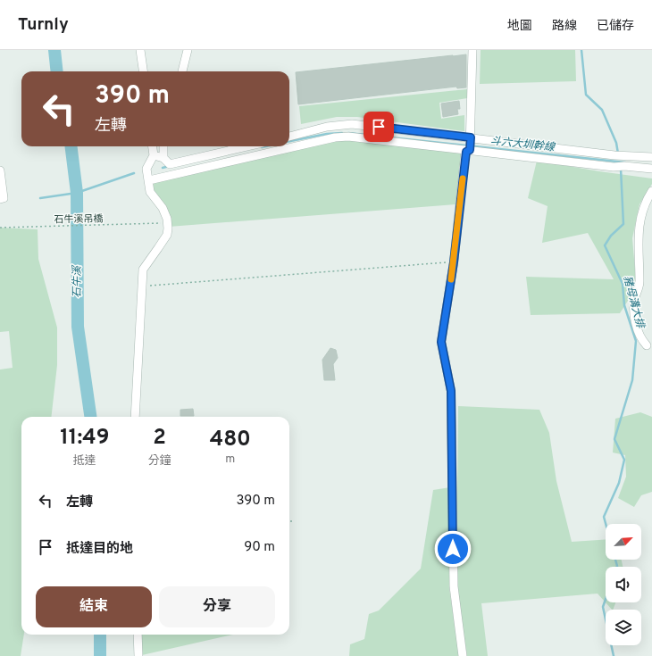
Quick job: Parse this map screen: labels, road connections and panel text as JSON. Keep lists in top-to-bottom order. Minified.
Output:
{"streets":{"path":["石牛溪吊橋"]},"water":["斗六大圳幹線","石牛溪","豬母溝大排"],"north":"top right","page":{"header":"Turnly","nav":["地圖","路線","已儲存"],"turn":["390 m","左轉"],"eta":["11:49","抵達","2","分鐘","480","m"],"list":[{"name":"左轉","value":"390 m"},{"name":"抵達目的地","value":"90 m"}],"buttons":["結束","分享"]}}
